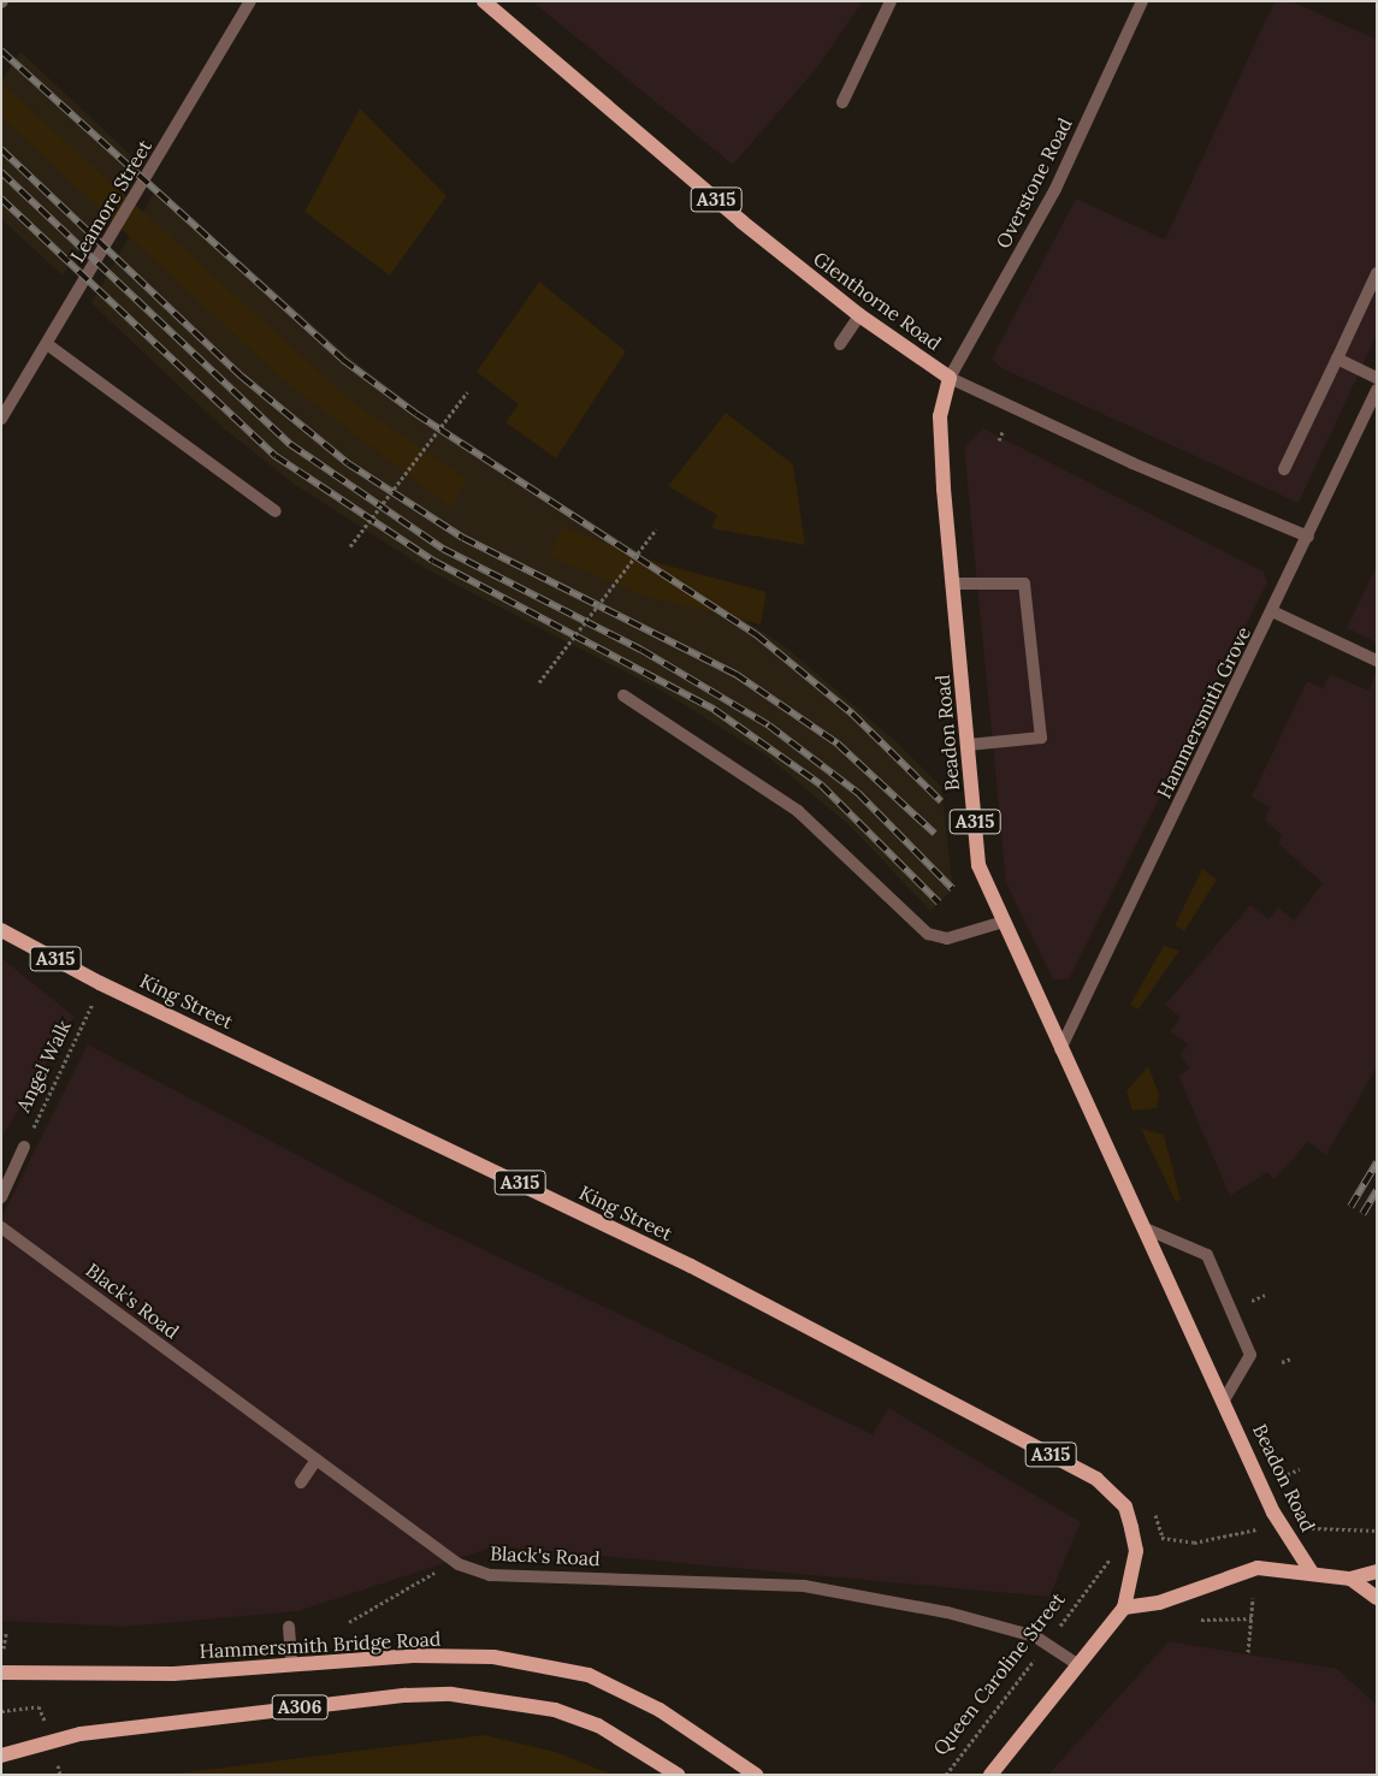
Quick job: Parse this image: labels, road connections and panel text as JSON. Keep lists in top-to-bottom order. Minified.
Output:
{"streets":{"main road":["A315","Glenthorne Road","Beadon Road","King Street","Hammersmith Bridge Road","A306"],"street":["Overstone Road","Leamore Street","Hammersmith Grove","Black's Road"],"path":["Angel Walk","Queen Caroline Street"]},"crossings":[["Overstone Road","Glenthorne Road"],["Overstone Road","Beadon Road"],["A315","King Street"],["A315","Black's Road"],["Glenthorne Road","Hammersmith Grove"],["Glenthorne Road","Beadon Road"],["Hammersmith Grove","Beadon Road"],["King Street","Angel Walk"],["Black's Road","Queen Caroline Street"]]}
